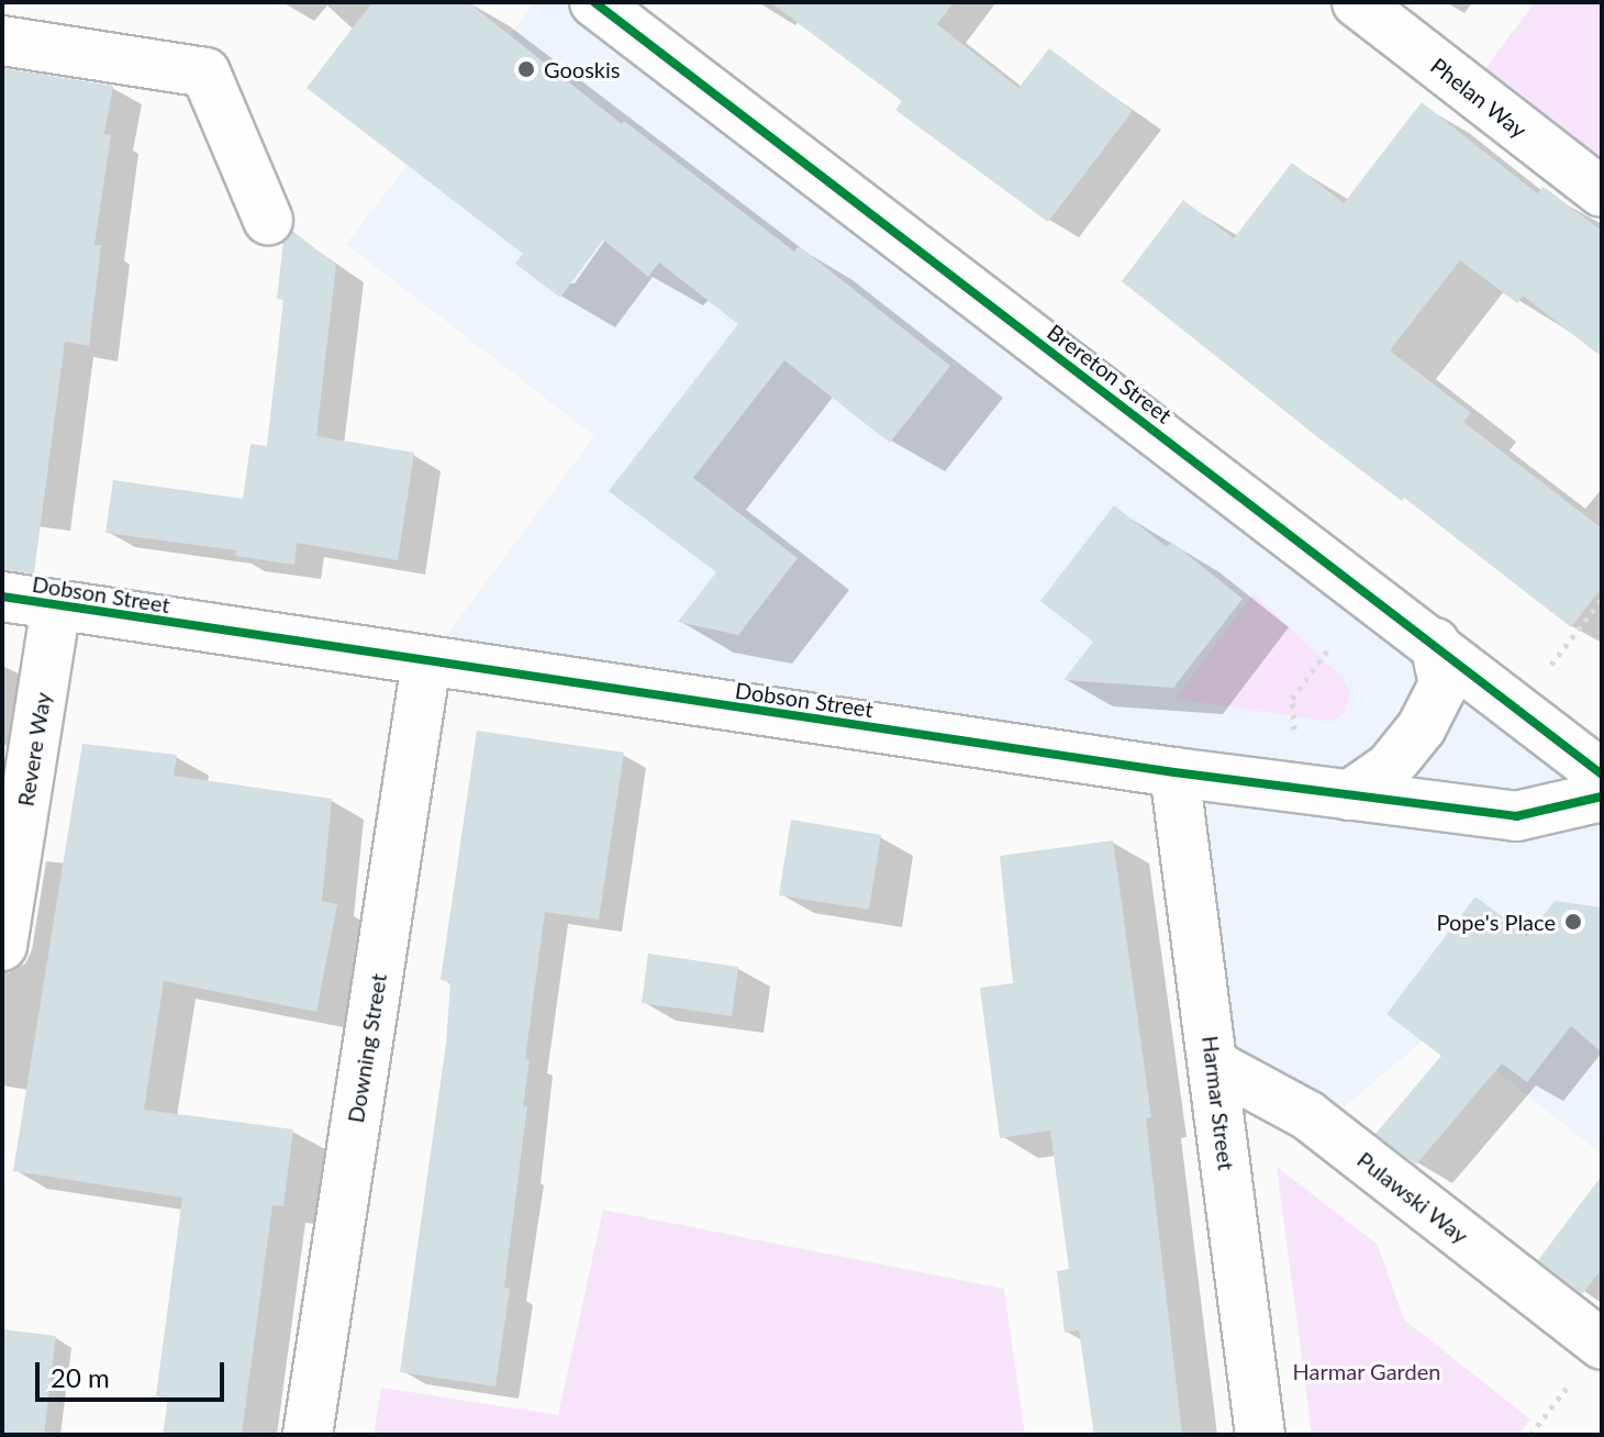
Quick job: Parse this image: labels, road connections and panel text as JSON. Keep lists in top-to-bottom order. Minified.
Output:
{"streets":{"street":["Phelan Way","Brereton Street","Dobson Street","Revere Way","Downing Street","Harmar Street","Pulawski Way"]},"crossings":[["Dobson Street","Revere Way"],["Dobson Street","Downing Street"],["Dobson Street","Harmar Street"],["Harmar Street","Pulawski Way"]],"parks":["Harmar Garden"],"places":["Gooskis","Pope's Place"],"scale_bar":"20 m"}
